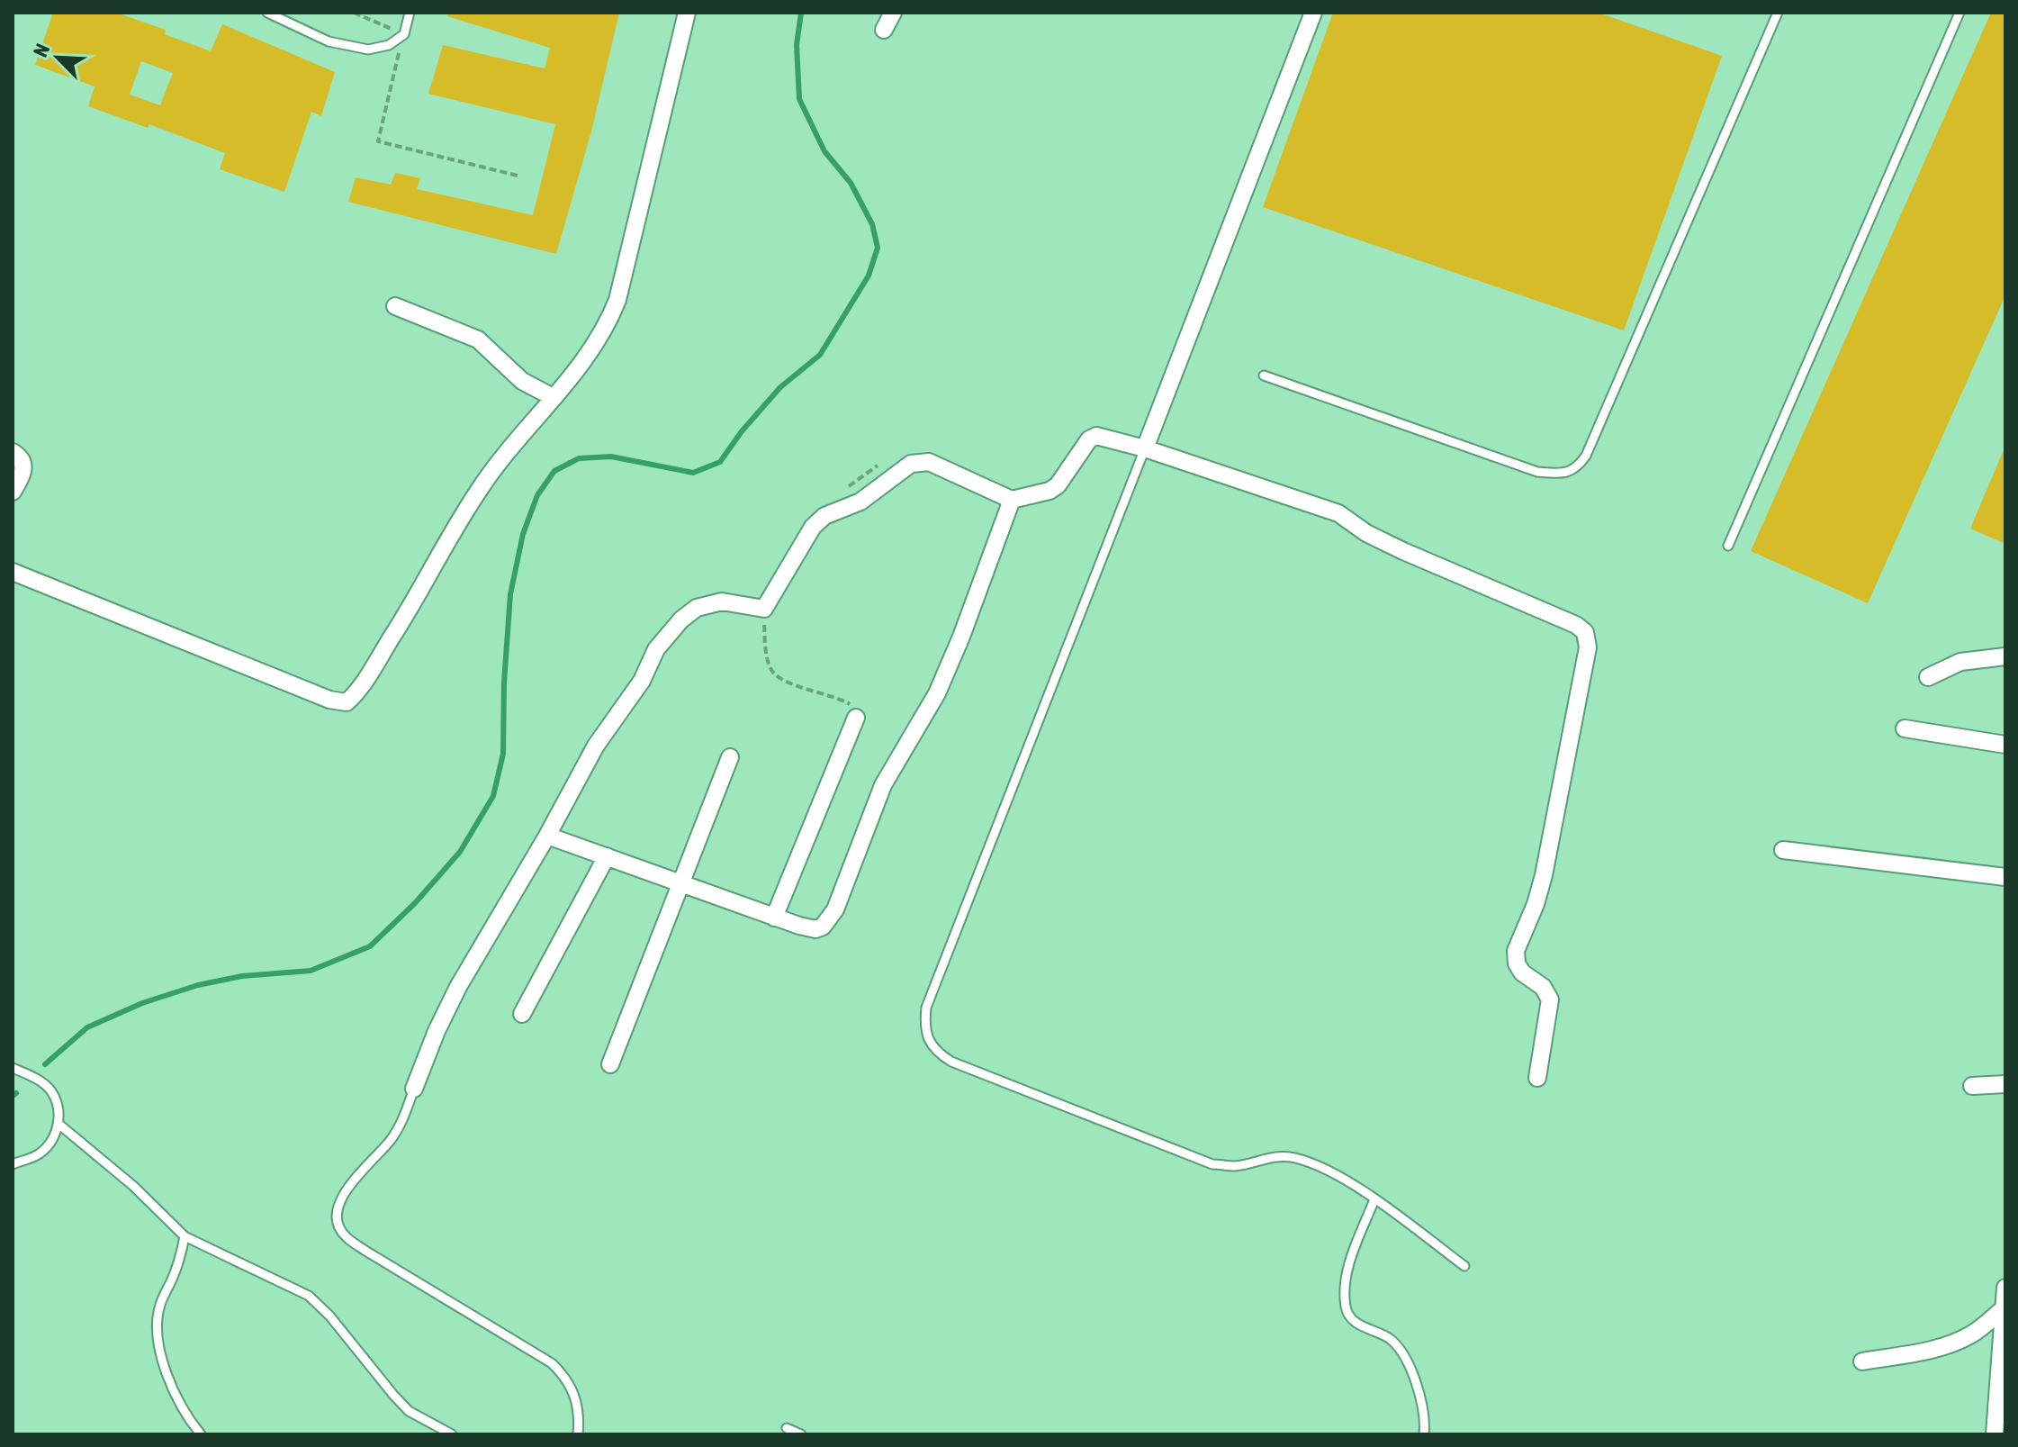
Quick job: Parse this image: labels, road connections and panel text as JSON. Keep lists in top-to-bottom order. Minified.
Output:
{"north":"top left"}
